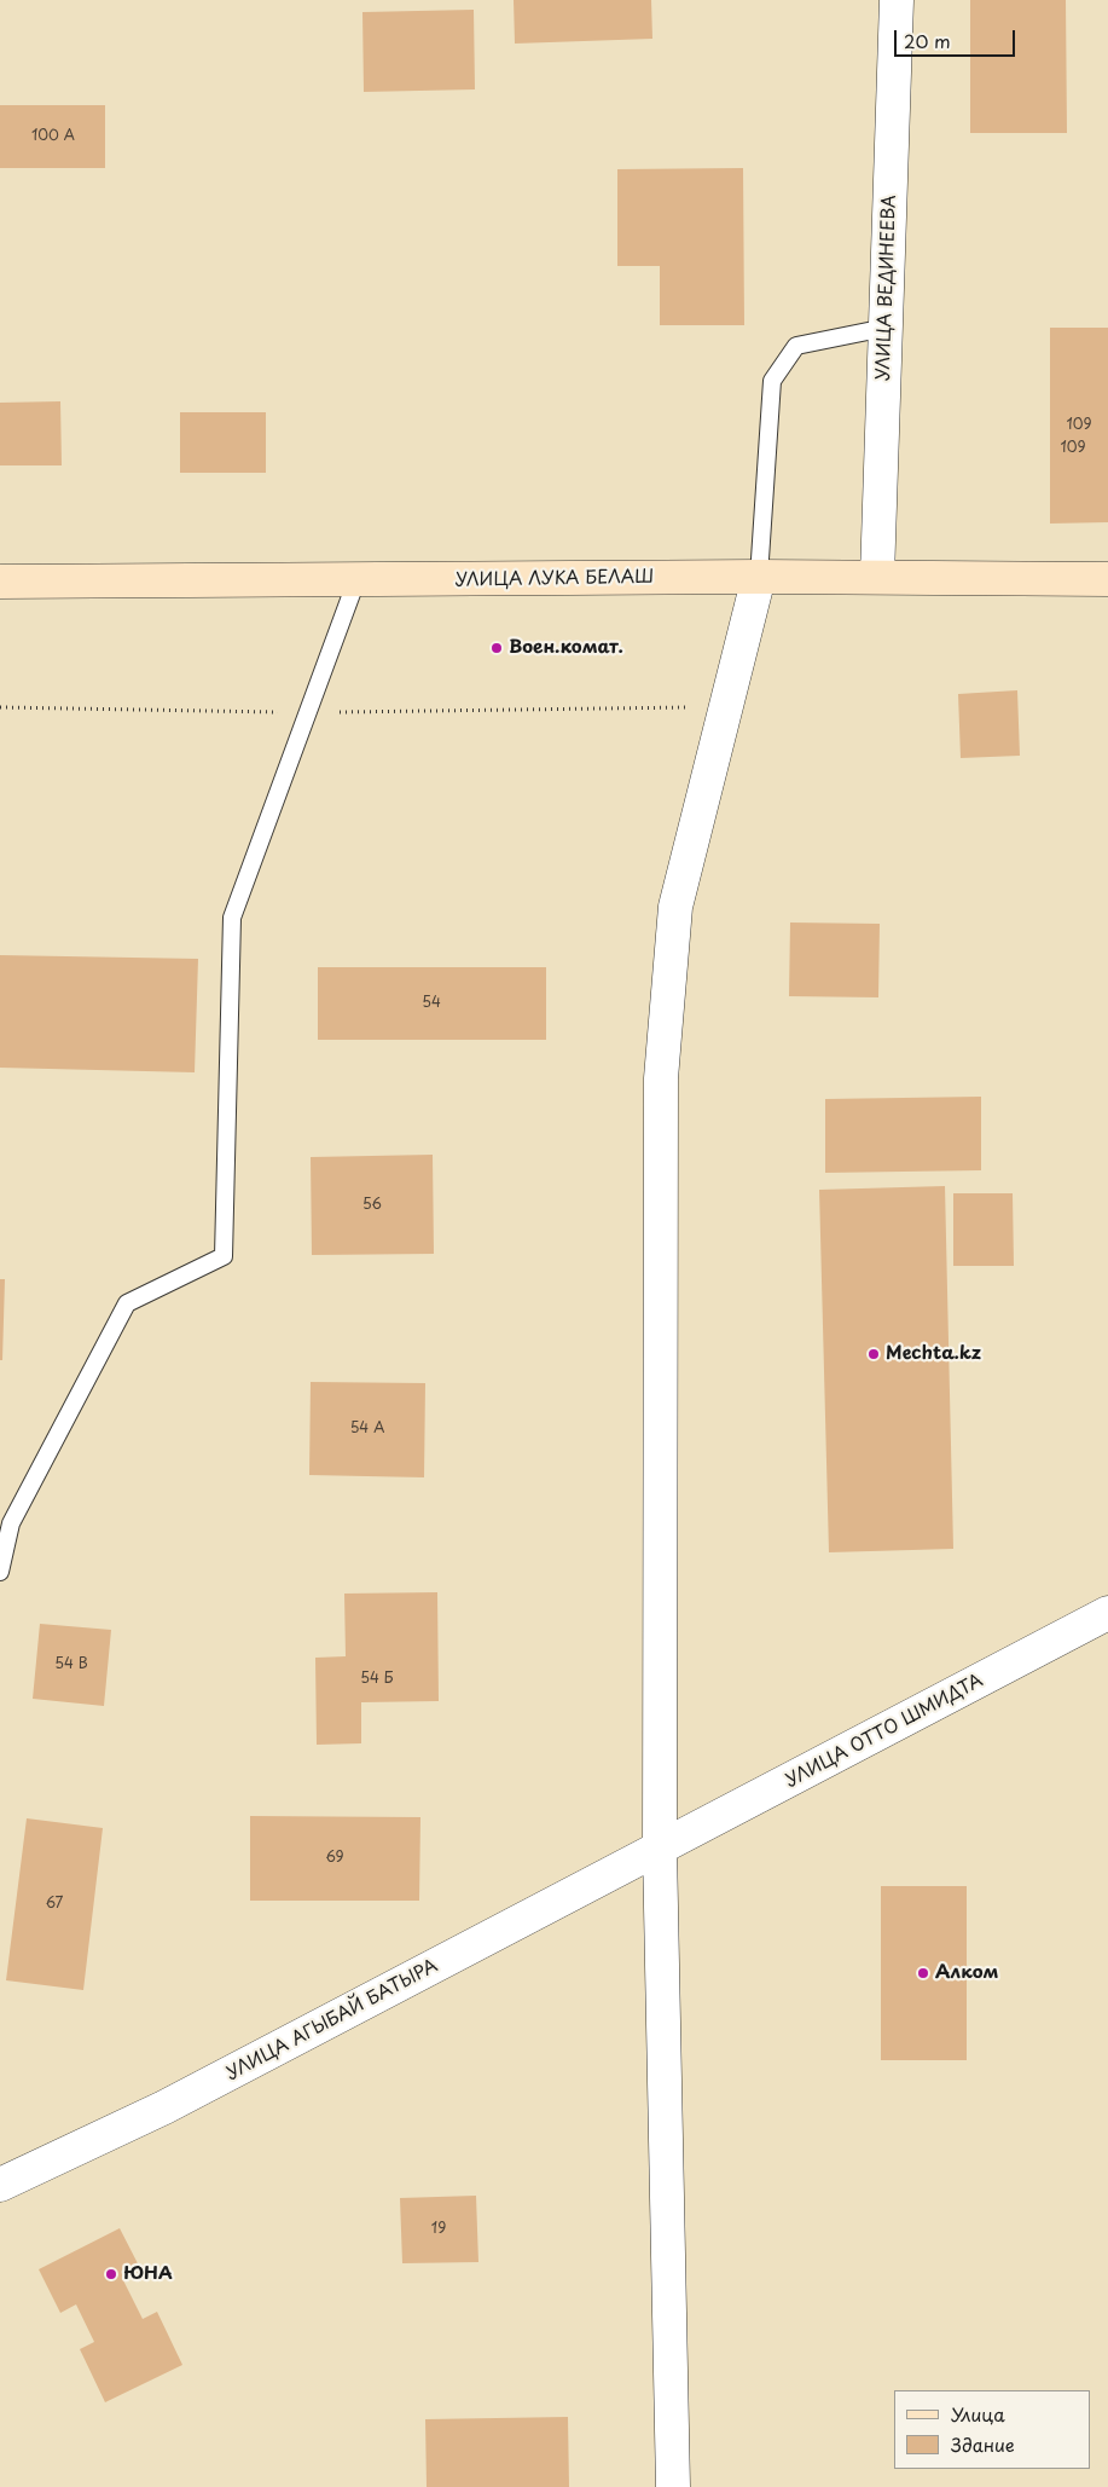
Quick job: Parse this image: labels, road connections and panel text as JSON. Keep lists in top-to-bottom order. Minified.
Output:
{"streets":{"main road":["УЛИЦА ЛУКА БЕЛАШ"],"street":["УЛИЦА ВЕДИНЕЕВА","УЛИЦА ОТТО ШМИДТА","УЛИЦА АГЫБАЙ БАТЫРА"]},"crossings":[["УЛИЦА ВЕДИНЕЕВА","УЛИЦА ЛУКА БЕЛАШ"],["УЛИЦА ОТТО ШМИДТА","УЛИЦА АГЫБАЙ БАТЫРА"]],"places":["Воен.комат.","Mechta.kz","Алком","ЮНА"],"house_numbers":["100 А","109","109","54","56","54 А","54 В","54 Б","69","67","19"],"legend":["Улица","Здание"],"scale_bar":"20 m"}
